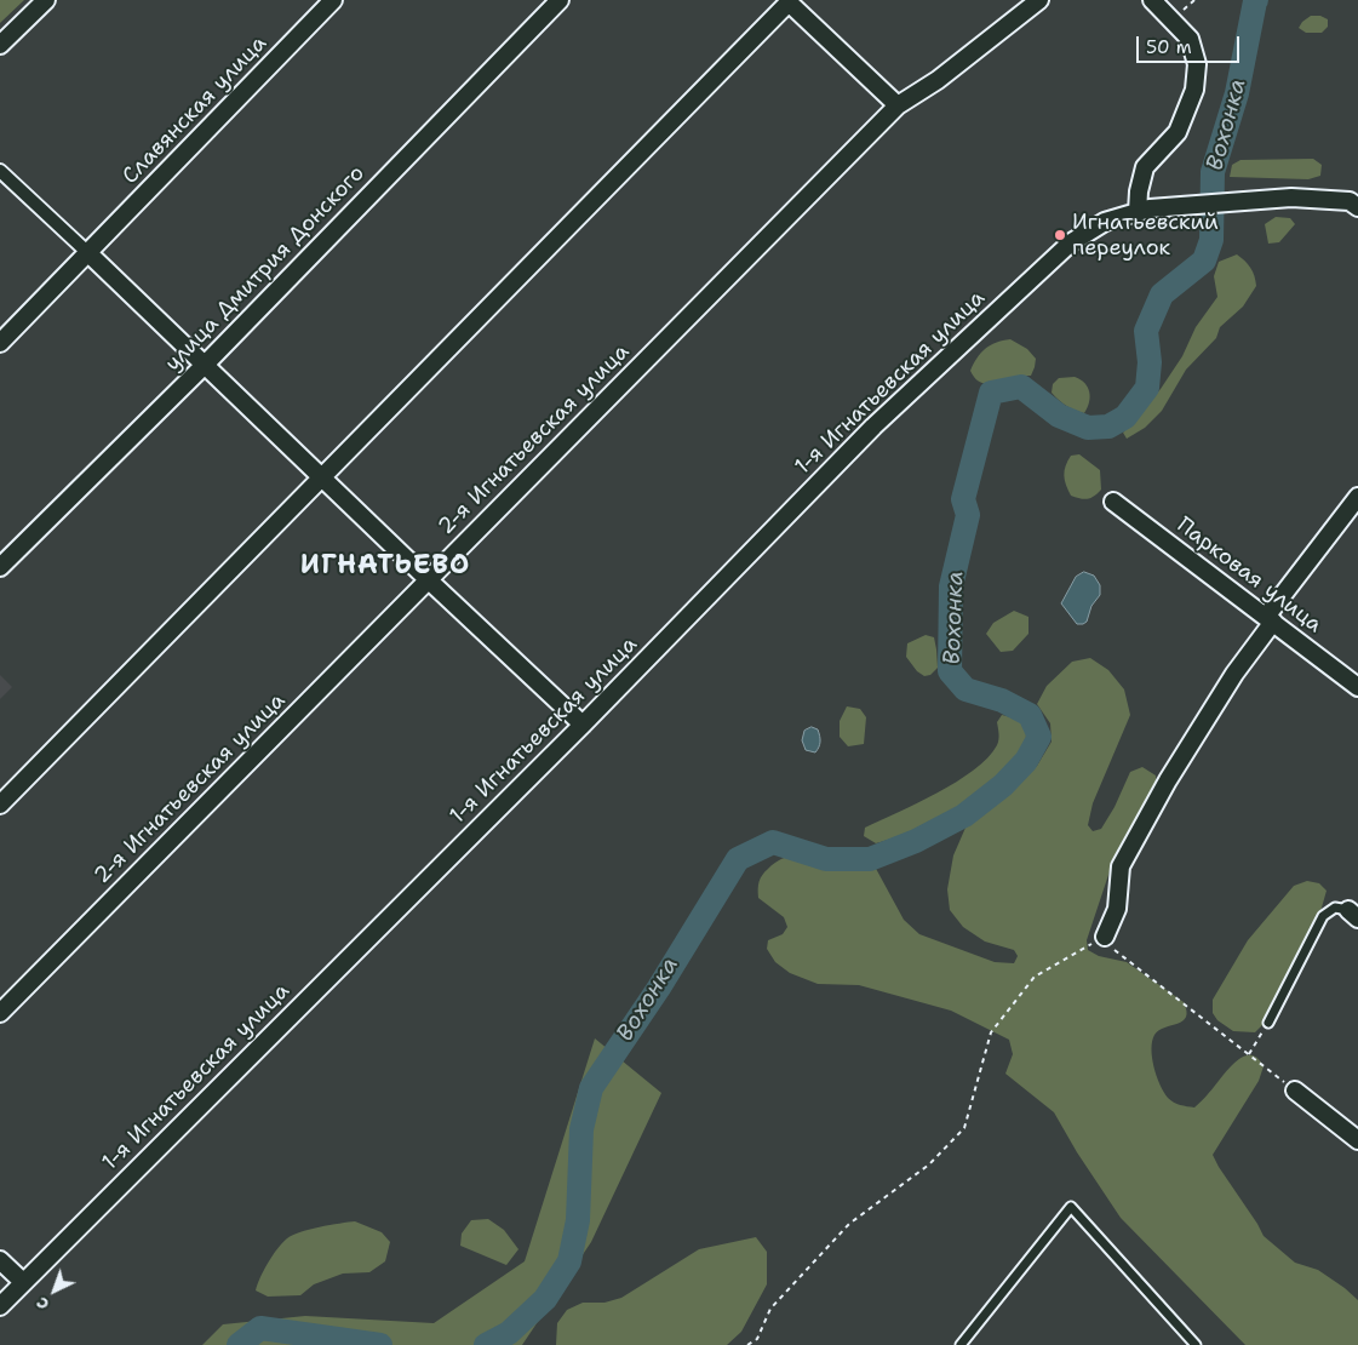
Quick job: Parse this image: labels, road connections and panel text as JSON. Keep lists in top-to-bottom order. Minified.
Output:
{"streets":{"street":["Славянская улица","улица Дмитрия Донского","1-я Игнатьевская улица","2-я Игнатьевская улица","Парковая улица"]},"districts":["ИГНАТЬЕВО"],"water":["Вохонка"],"places":["Игнатьевский переулок"],"scale_bar":"50 m","north":"bottom left"}
